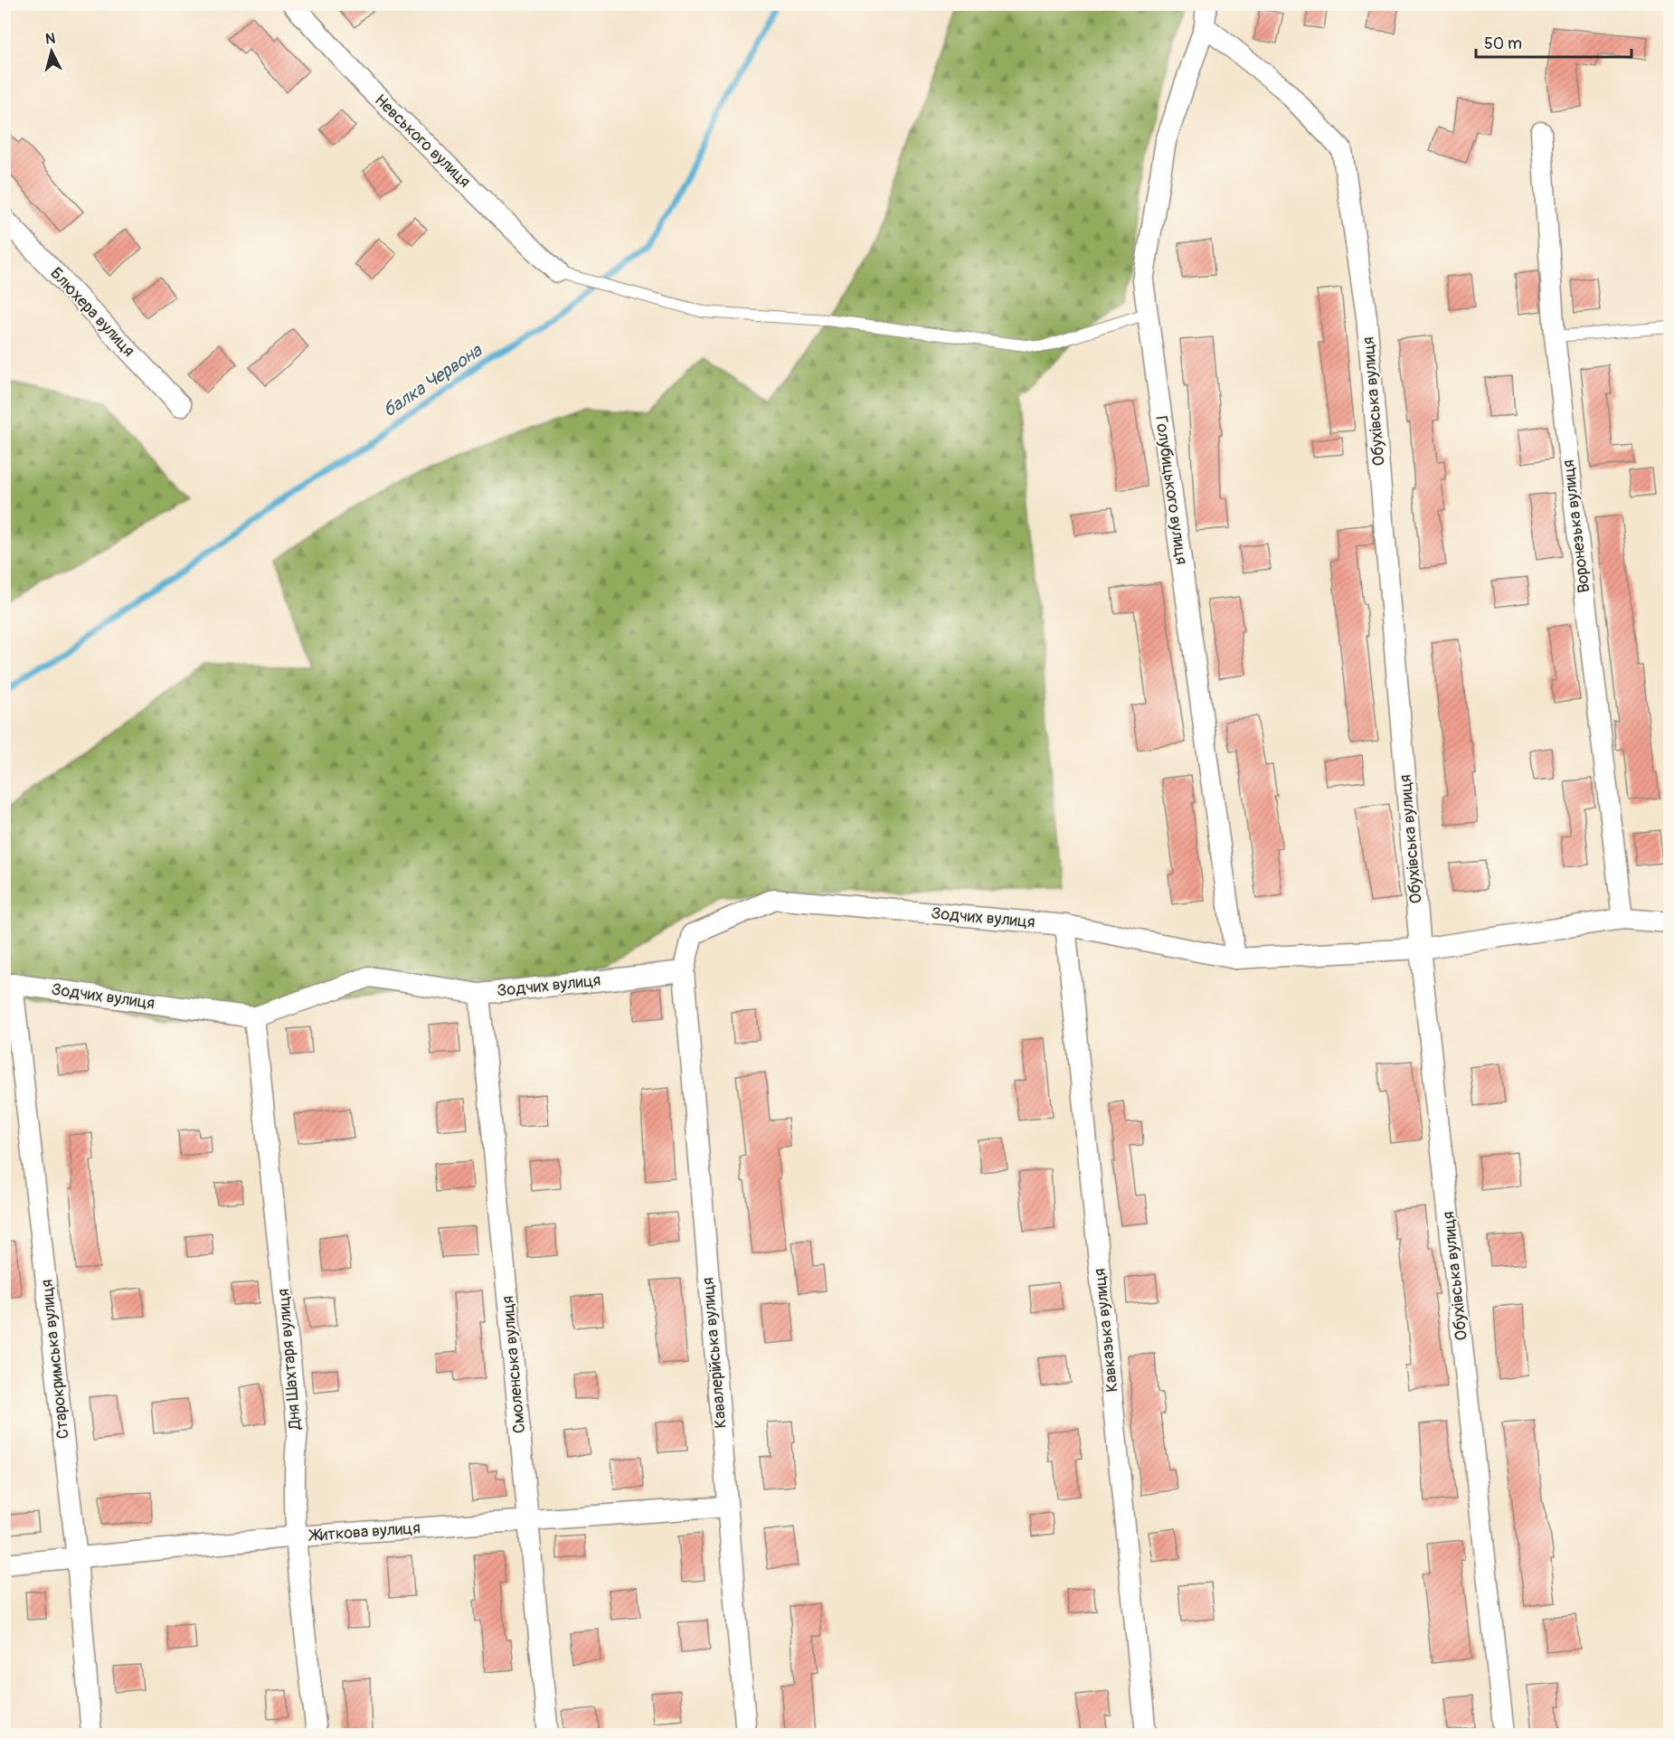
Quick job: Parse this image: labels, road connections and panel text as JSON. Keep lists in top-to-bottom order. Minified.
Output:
{"streets":{"street":["Невського вулиця","Блюхера вулиця","Обухівська вулиця","Голубицького вулиця","Воронезька вулиця","Зодчих вулиця","Кавказька вулиця","Кавалерійська вулиця","Старокримська вулиця","Дня Шахтаря вулиця","Смоленська вулиця","Житкова вулиця"]},"crossings":[["Обухівська вулиця","Голубицького вулиця"],["Зодчих вулиця","Кавказька вулиця"],["Зодчих вулиця","Кавалерійська вулиця"],["Зодчих вулиця","Старокримська вулиця"],["Зодчих вулиця","Дня Шахтаря вулиця"],["Зодчих вулиця","Смоленська вулиця"],["Кавалерійська вулиця","Житкова вулиця"],["Старокримська вулиця","Житкова вулиця"],["Дня Шахтаря вулиця","Житкова вулиця"],["Смоленська вулиця","Житкова вулиця"]],"water":["балка Червона"],"scale_bar":"50 m","north":"top"}
